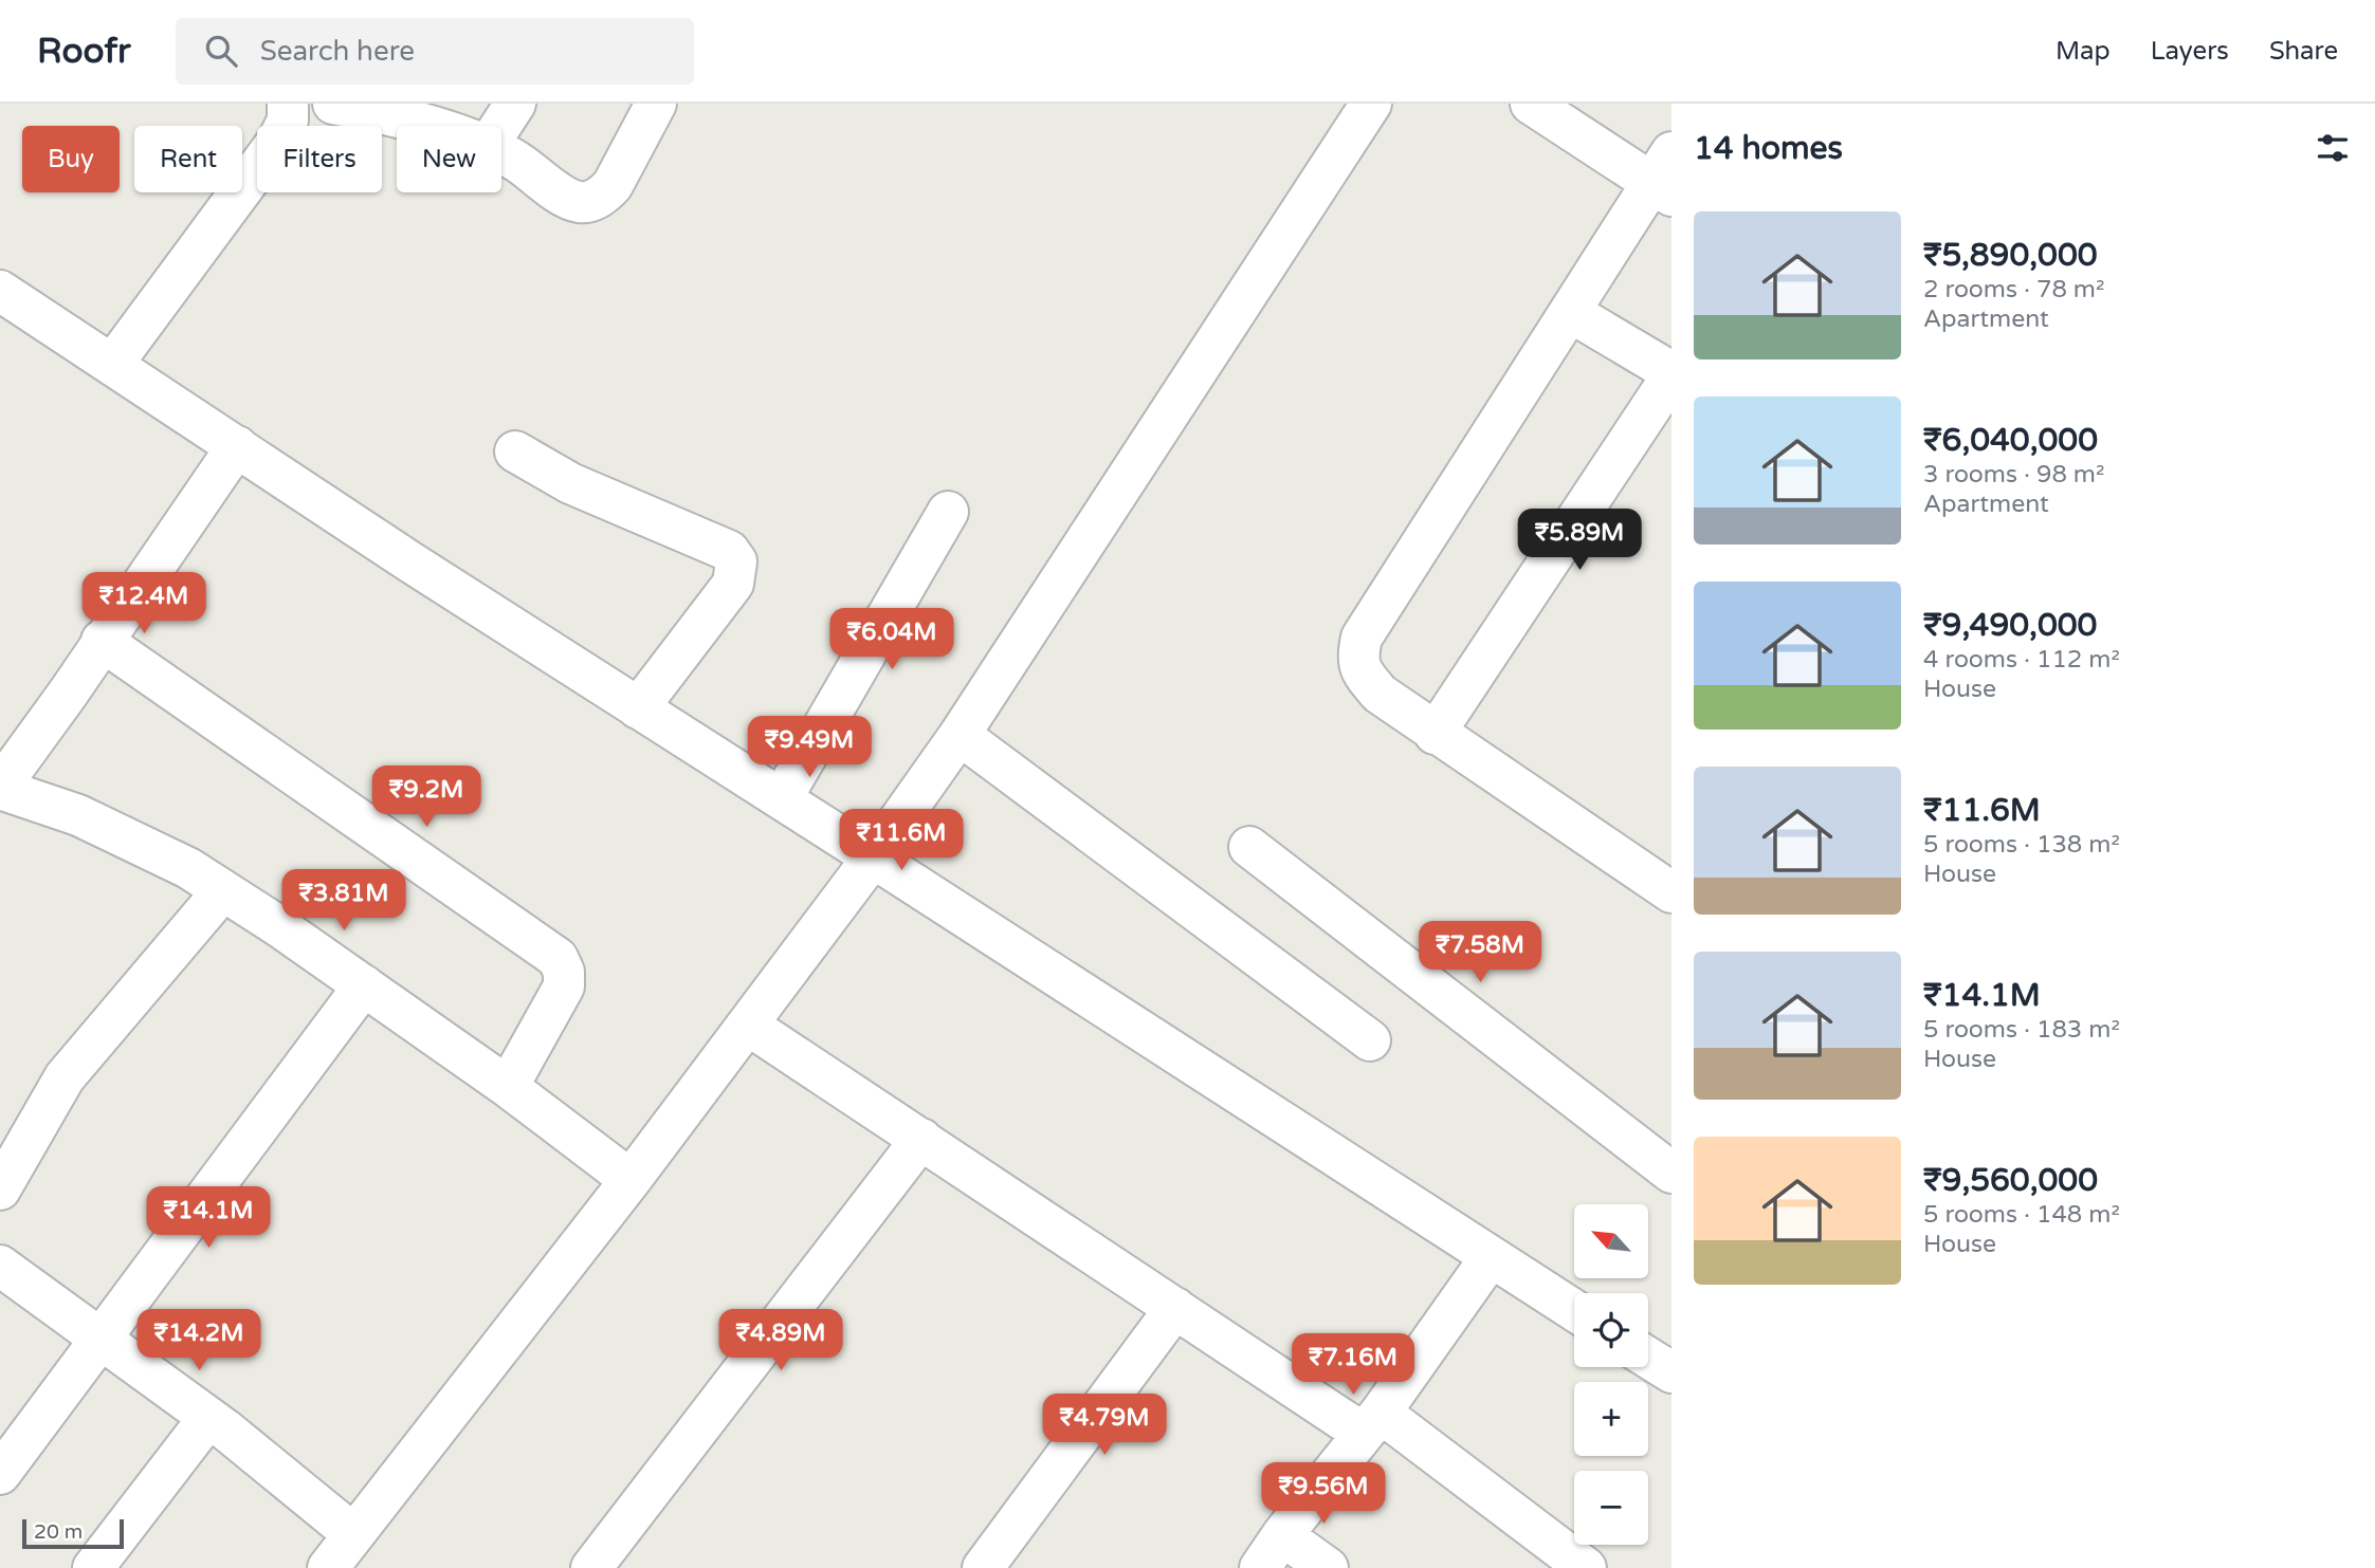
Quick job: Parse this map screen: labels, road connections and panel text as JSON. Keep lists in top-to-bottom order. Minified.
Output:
{"scale_bar":"20 m","north":"top left","page":{"header":"Roofr","search":"Search here","nav":["Map","Layers","Share"],"heading":"14 homes","chip":["Buy","Rent","Filters","New"],"list":[{"name":"₹5,890,000","note":"2 rooms · 78 m² · Apartment"},{"name":"₹6,040,000","note":"3 rooms · 98 m² · Apartment"},{"name":"₹9,490,000","note":"4 rooms · 112 m² · House"},{"name":"₹11.6M","note":"5 rooms · 138 m² · House"},{"name":"₹14.1M","note":"5 rooms · 183 m² · House"},{"name":"₹9,560,000","note":"5 rooms · 148 m² · House"}],"price":["₹5.89M","₹12.4M","₹6.04M","₹9.49M","₹9.2M","₹11.6M","₹3.81M","₹7.58M","₹14.1M","₹14.2M","₹4.89M","₹7.16M","₹4.79M","₹9.56M"],"map_buttons":["+","−"],"scale":"20 m"}}
